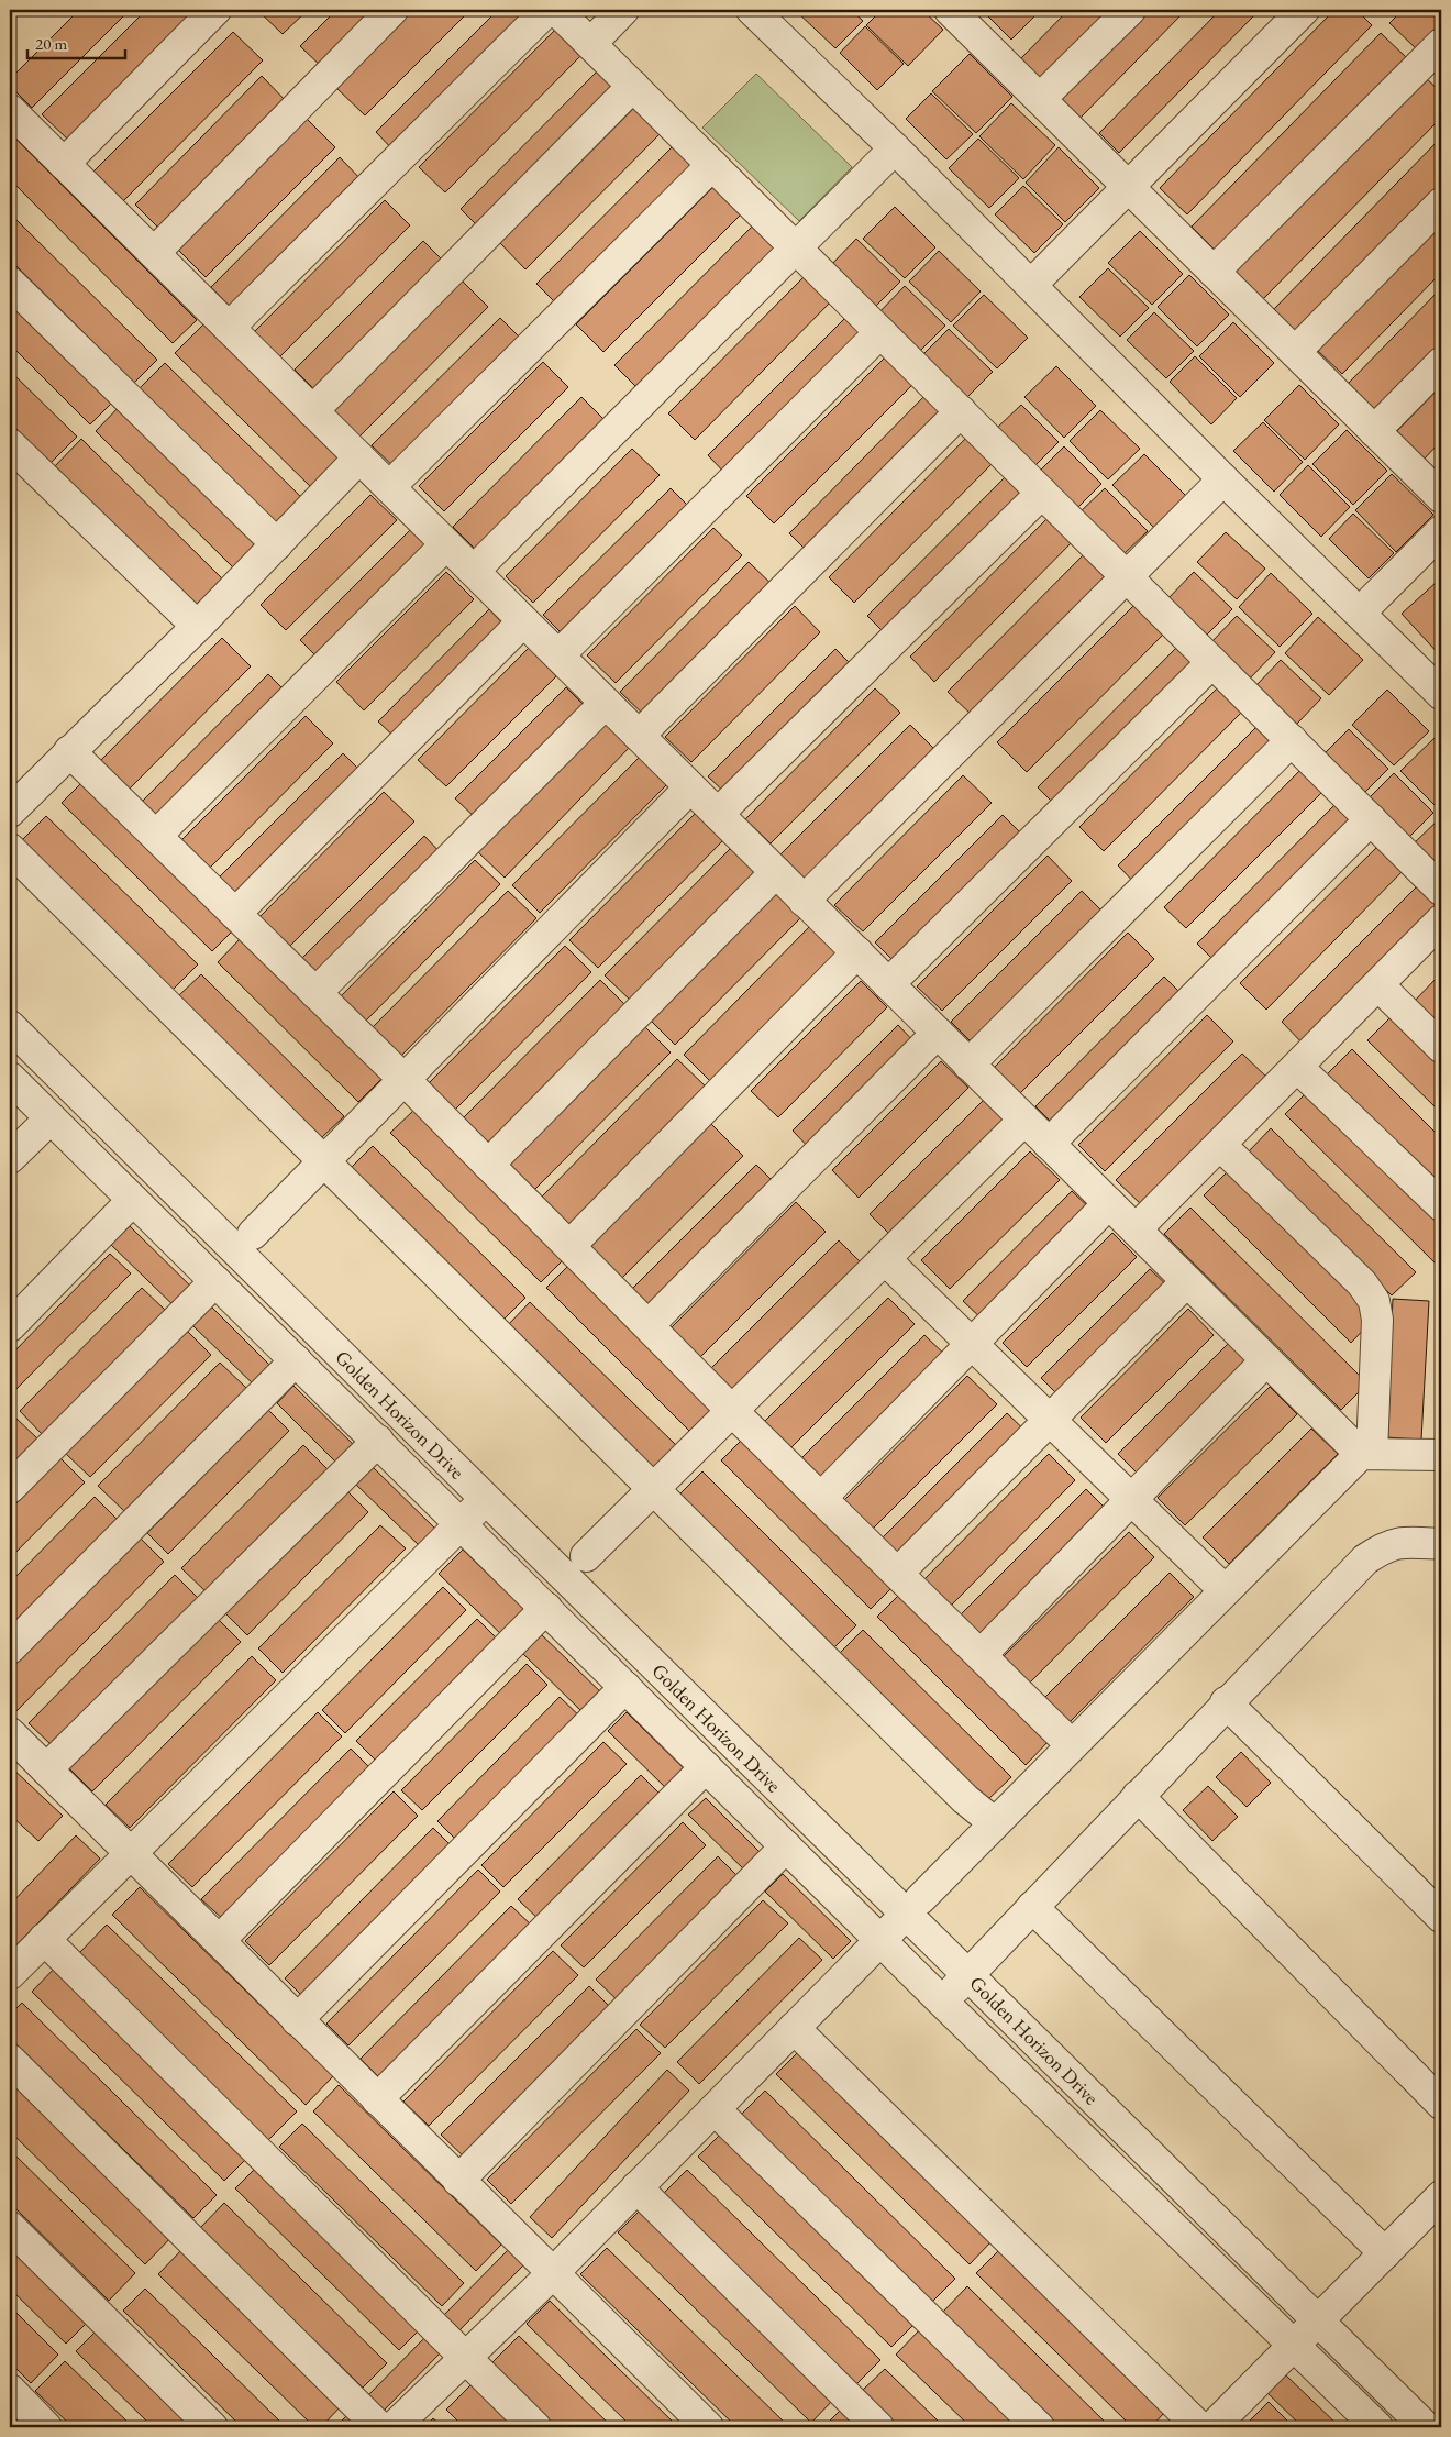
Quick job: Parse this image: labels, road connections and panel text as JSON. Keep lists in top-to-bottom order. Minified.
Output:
{"streets":{"street":["Golden Horizon Drive"]},"scale_bar":"20 m"}
